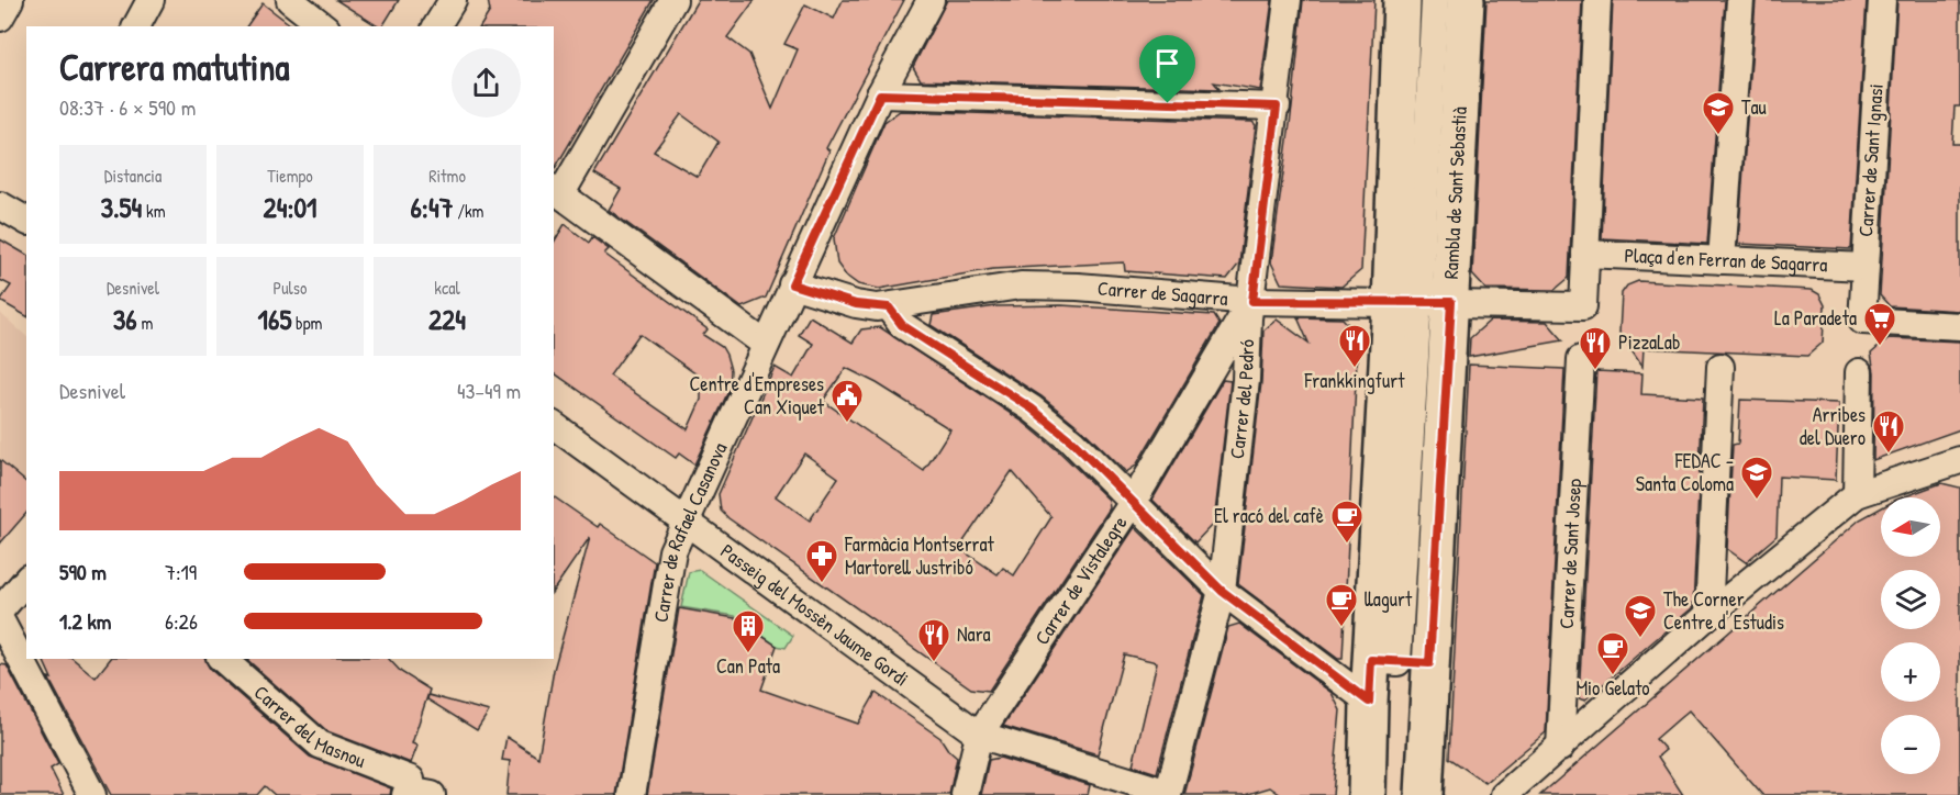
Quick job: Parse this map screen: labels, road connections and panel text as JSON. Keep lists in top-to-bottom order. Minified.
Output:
{"streets":{"street":["Carrer de Sant Ignasi","Rambla de Sant Sebastià","Plaça d'en Ferran de Sagarra","Carrer de Sagarra","Carrer del Pedró","Carrer de Rafael Casanova","Carrer de Sant Josep","Carrer de Vistalegre","Passeig del Mossèn Jaume Gordi","Carrer del Masnou"]},"crossings":[["Carrer de Sant Ignasi","Plaça d'en Ferran de Sagarra"],["Rambla de Sant Sebastià","Carrer de Sagarra"],["Plaça d'en Ferran de Sagarra","Carrer de Sagarra"],["Carrer de Sagarra","Carrer del Pedró"],["Carrer de Sagarra","Carrer de Rafael Casanova"],["Carrer de Sagarra","Carrer de Vistalegre"],["Carrer del Pedró","Carrer de Vistalegre"],["Carrer del Pedró","Passeig del Mossèn Jaume Gordi"],["Carrer de Rafael Casanova","Passeig del Mossèn Jaume Gordi"],["Carrer de Vistalegre","Passeig del Mossèn Jaume Gordi"]],"places":{"school or university":["Tau","FEDAC - Santa Coloma","The Corner Centre d' Estudis"],"supermarket":["La Paradeta"],"restaurant":["Frankkingfurt","PizzaLab","Arribes del Duero","Nara"],"public building":["Centre d'Empreses Can Xiquet"],"cafe":["El racó del cafè","llagurt","Mio Gelato"],"pharmacy":["Farmàcia Montserrat Martorell Justribó"],"building":["Can Pata"]},"north":"left","page":{"heading":["Carrera matutina","08:37 · 6 × 590 m"],"stats":[["Distancia","3.54 km"],["Tiempo","24:01"],["Ritmo","6:47 /km"],["Desnivel","36 m"],["Pulso","165 bpm"],["kcal","224"]],"chart":["Desnivel","43–49 m"],"map_buttons":["+","−"],"list":[{"name":"590 m","note":"7:19"},{"name":"1.2 km","note":"6:26"}]}}
